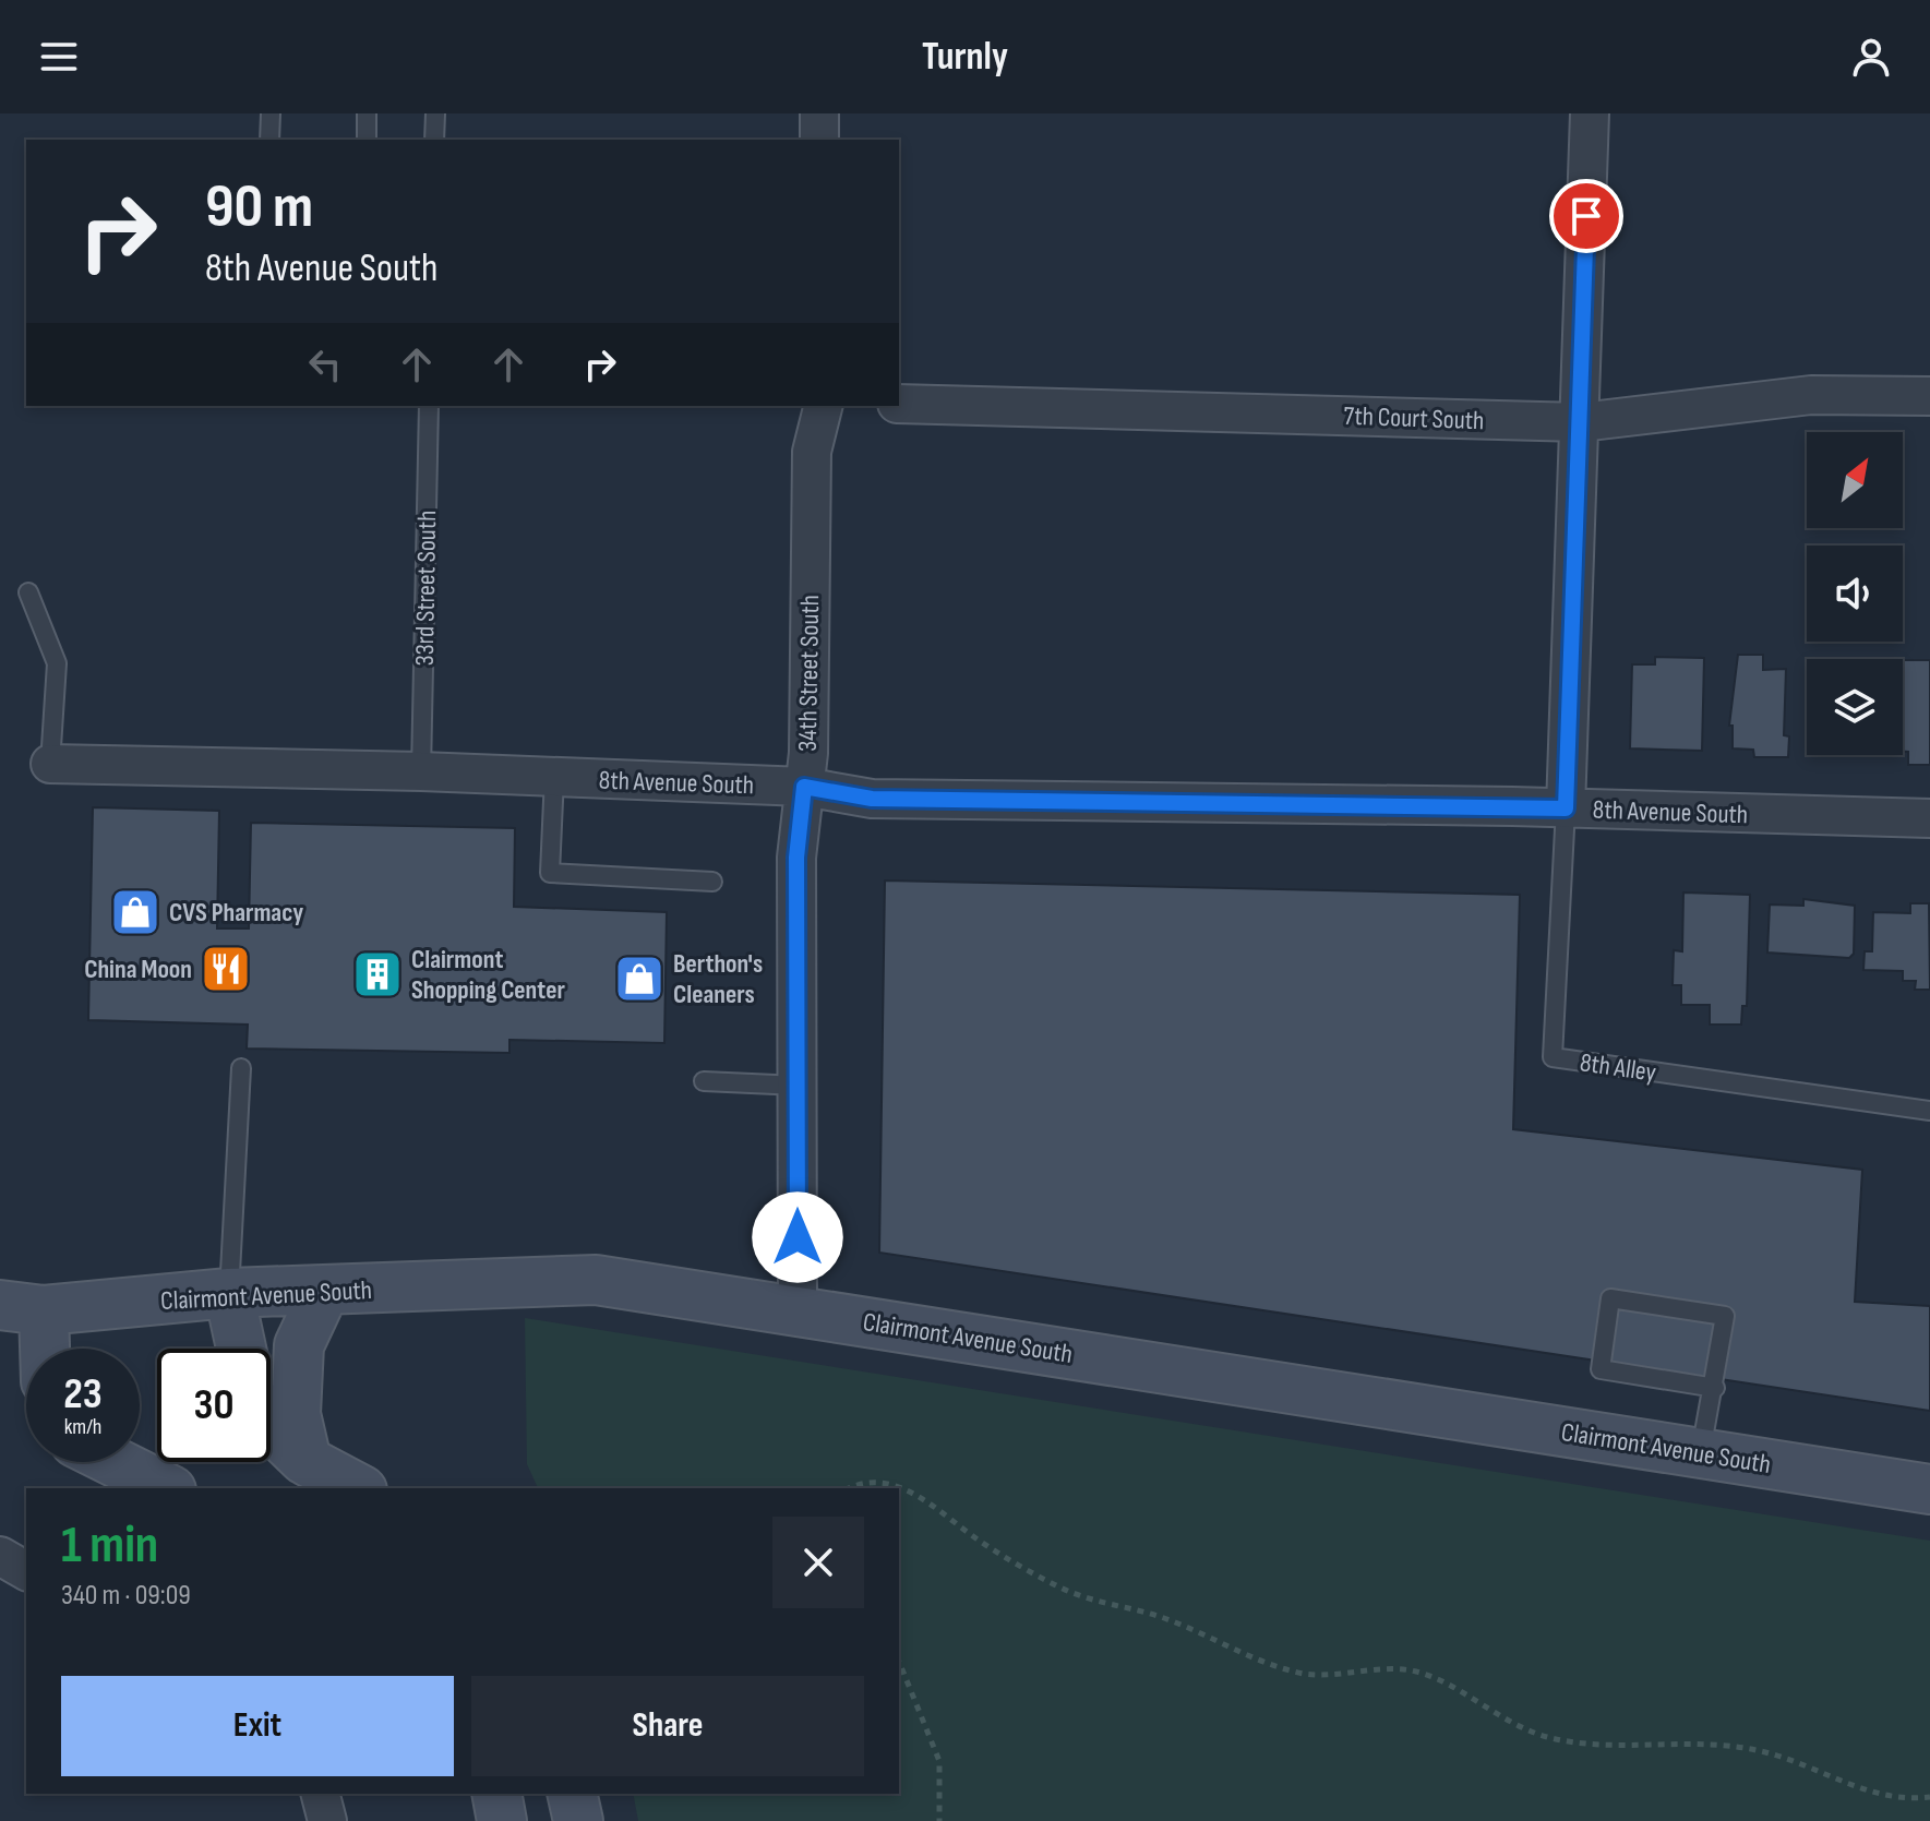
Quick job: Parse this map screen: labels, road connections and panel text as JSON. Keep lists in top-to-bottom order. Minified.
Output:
{"streets":{"street":["7th Court South","34th Street South","8th Avenue South","Clairmont Avenue South"],"lane":["33rd Street South","8th Alley"]},"crossings":[["33rd Street South","8th Avenue South"],["34th Street South","8th Avenue South"],["34th Street South","Clairmont Avenue South"],["8th Avenue South","8th Alley"]],"places":{"shop":["CVS Pharmacy","Berthon's Cleaners"],"restaurant":["China Moon"],"building":["Clairmont Shopping Center"]},"north":"top right","page":{"header":"Turnly","turn":["90 m","8th Avenue South"],"speed":"23 km/h","limit":"30","heading":["1 min","340 m · 09:09"],"buttons":["Exit","Share"]}}
